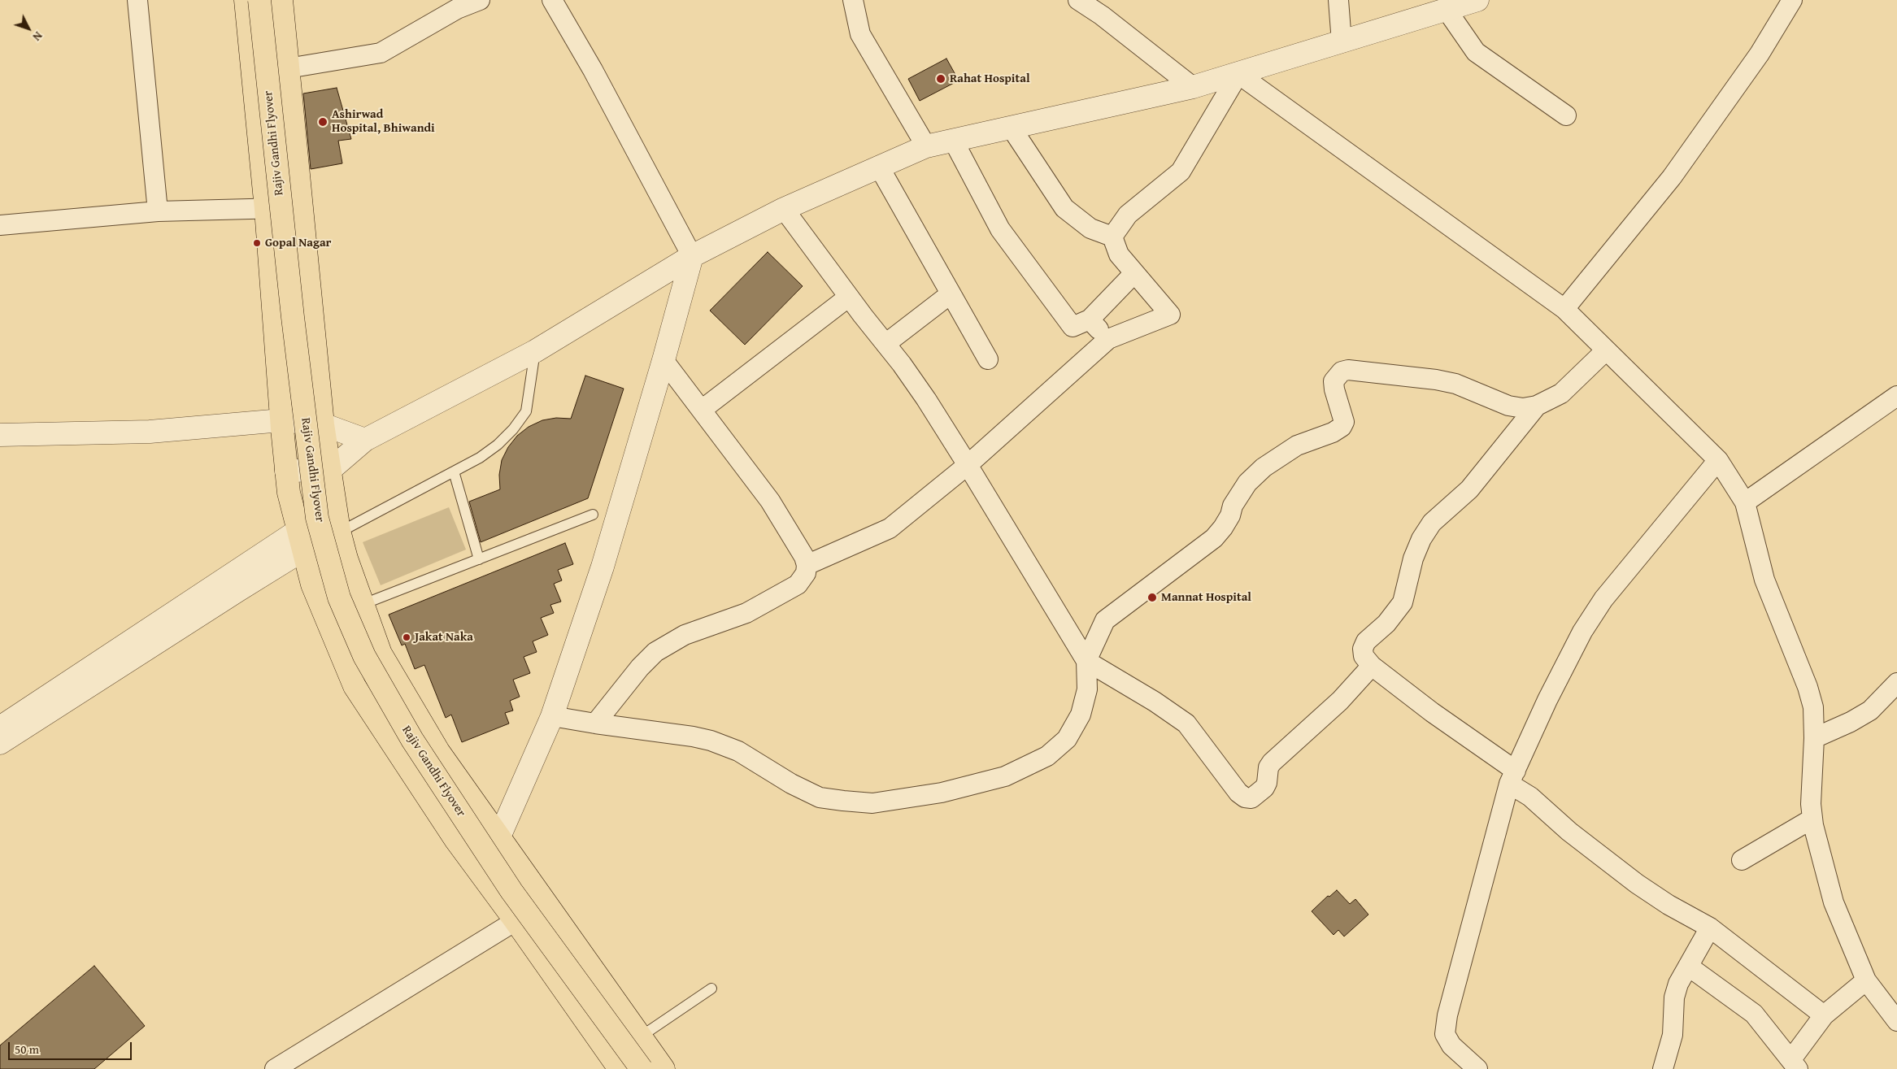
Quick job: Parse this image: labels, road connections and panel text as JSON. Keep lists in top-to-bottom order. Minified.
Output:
{"streets":{"highway":["Rajiv Gandhi Flyover"]},"places":["Rahat Hospital","Ashirwad Hospital, Bhiwandi","Gopal Nagar","Mannat Hospital","Jakat Naka"],"scale_bar":"50 m","north":"bottom right"}
